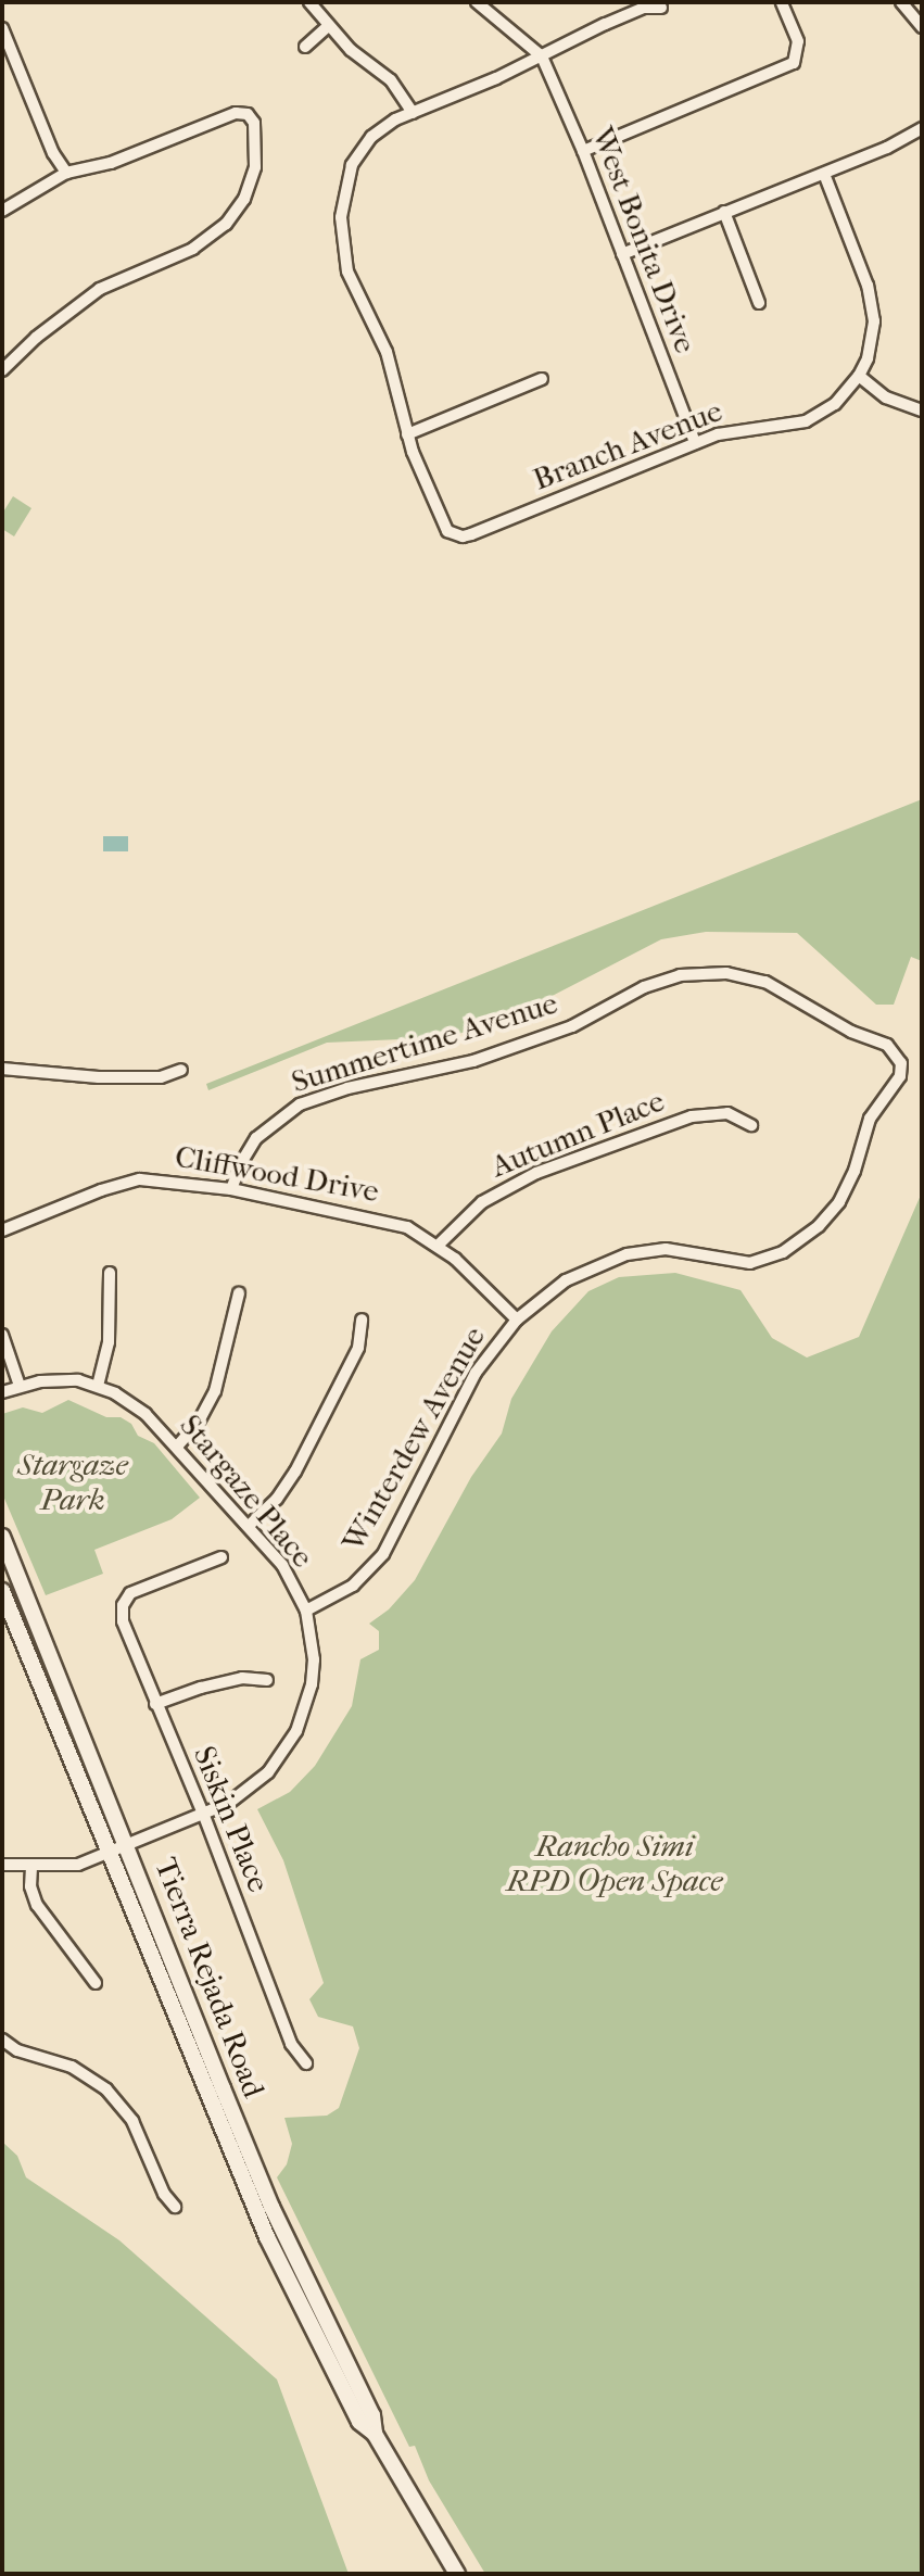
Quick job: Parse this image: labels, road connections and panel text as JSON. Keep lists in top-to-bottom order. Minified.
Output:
{"streets":{"main road":["Tierra Rejada Road"],"street":["West Bonita Drive","Branch Avenue","Summertime Avenue","Autumn Place","Cliffwood Drive","Winterdew Avenue","Stargaze Place","Siskin Place"]},"crossings":[["West Bonita Drive","Branch Avenue"],["Summertime Avenue","Cliffwood Drive"],["Summertime Avenue","Winterdew Avenue"],["Autumn Place","Cliffwood Drive"],["Cliffwood Drive","Winterdew Avenue"],["Winterdew Avenue","Stargaze Place"],["Stargaze Place","Siskin Place"],["Stargaze Place","Tierra Rejada Road"]],"parks":["Stargaze Park","Rancho Simi RPD Open Space"]}
